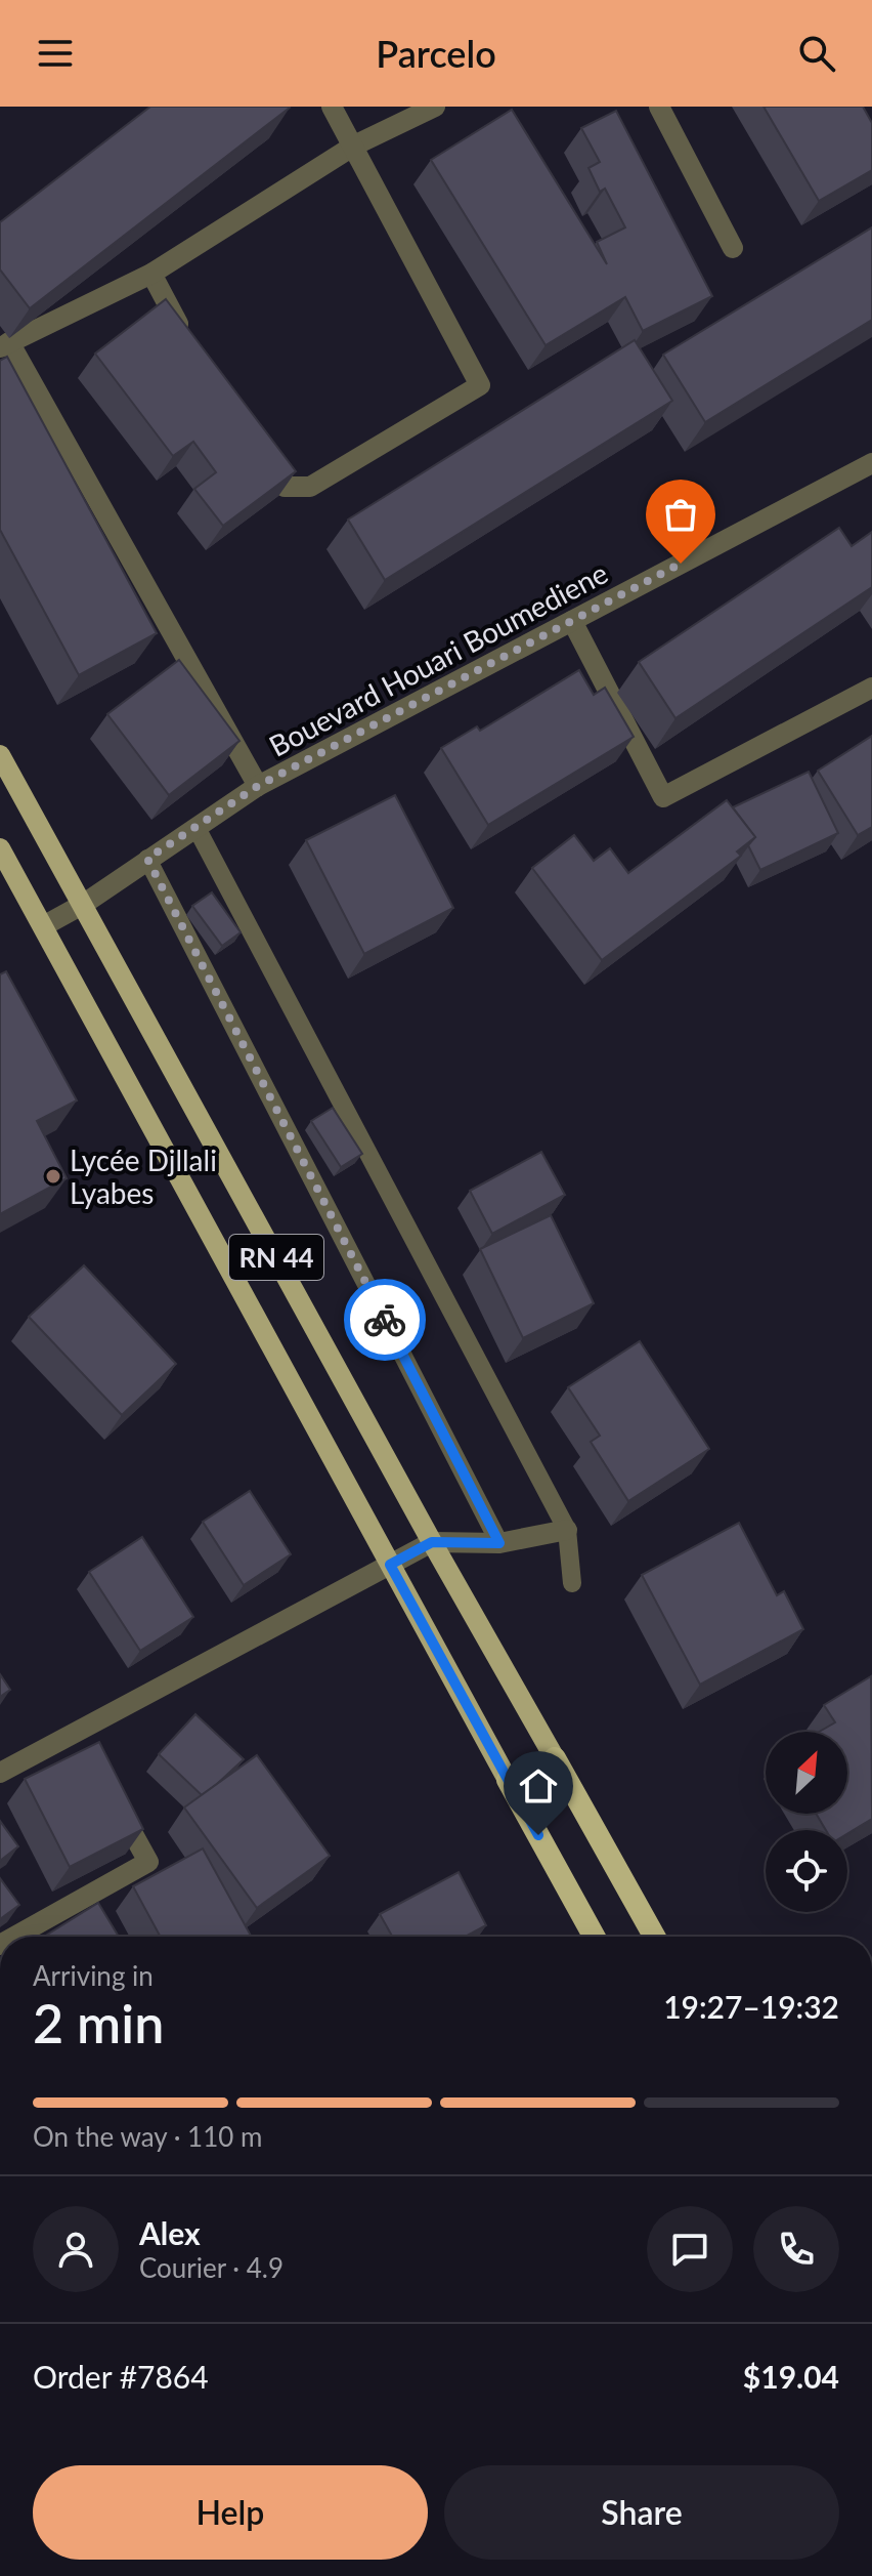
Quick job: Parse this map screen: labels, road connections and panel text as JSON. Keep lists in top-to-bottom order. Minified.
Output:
{"streets":{"highway":["RN 44"],"street":["Bouevard Houari Boumediene"]},"crossings":[["Bouevard Houari Boumediene","RN 44"]],"places":["Lycée Djllali Lyabes"],"north":"top right","page":{"header":"Parcelo","heading":["2 min","Arriving in","19:27–19:32"],"panel":["Alex","Courier · 4.9","Order #7864","$19.04"],"bar":"On the way · 110 m","buttons":["Help","Share"]}}
